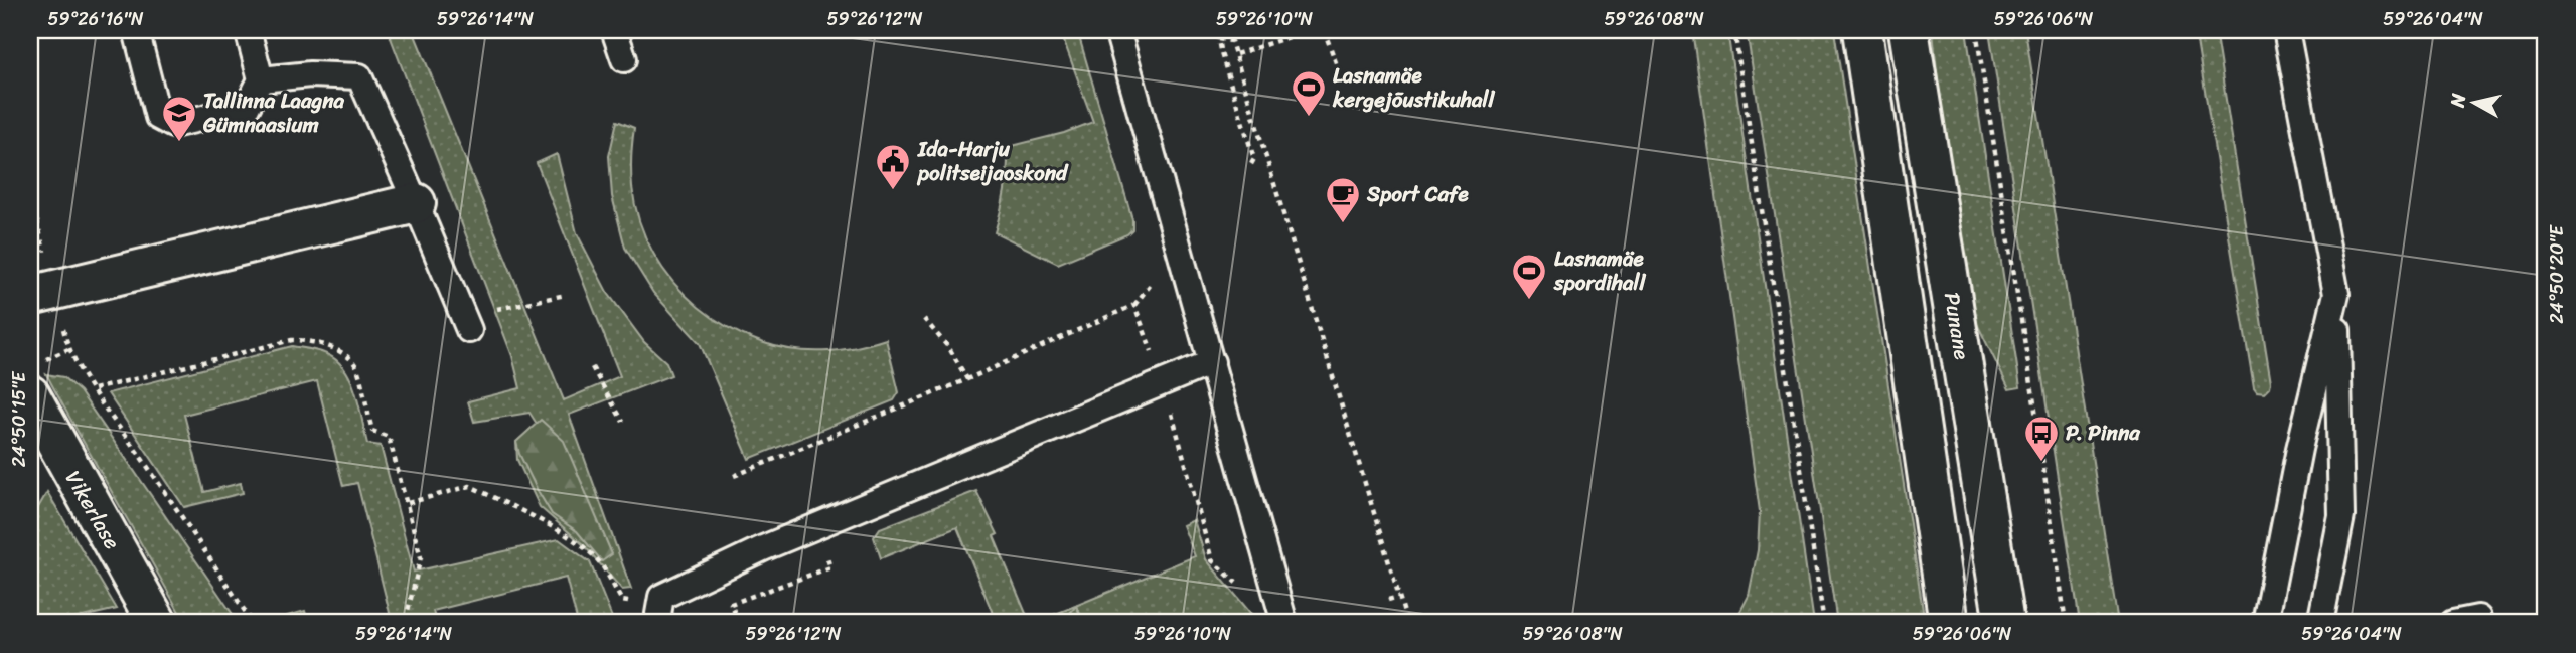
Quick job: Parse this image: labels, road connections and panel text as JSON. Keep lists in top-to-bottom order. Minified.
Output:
{"streets":{"main road":["Punane","Vikerlase"]},"places":{"sports":["Lasnamäe kergejõustikuhall","Lasnamäe spordihall"],"school or university":["Tallinna Laagna Gümnaasium"],"public building":["Ida-Harju politseijaoskond"],"cafe":["Sport Cafe"],"bus stop":["P. Pinna"]},"north":"left","coordinates":["59°26'16\"N","59°26'14\"N","59°26'12\"N","59°26'10\"N","59°26'08\"N","59°26'06\"N","59°26'04\"N","24°50'20\"E","24°50'15\"E"]}
